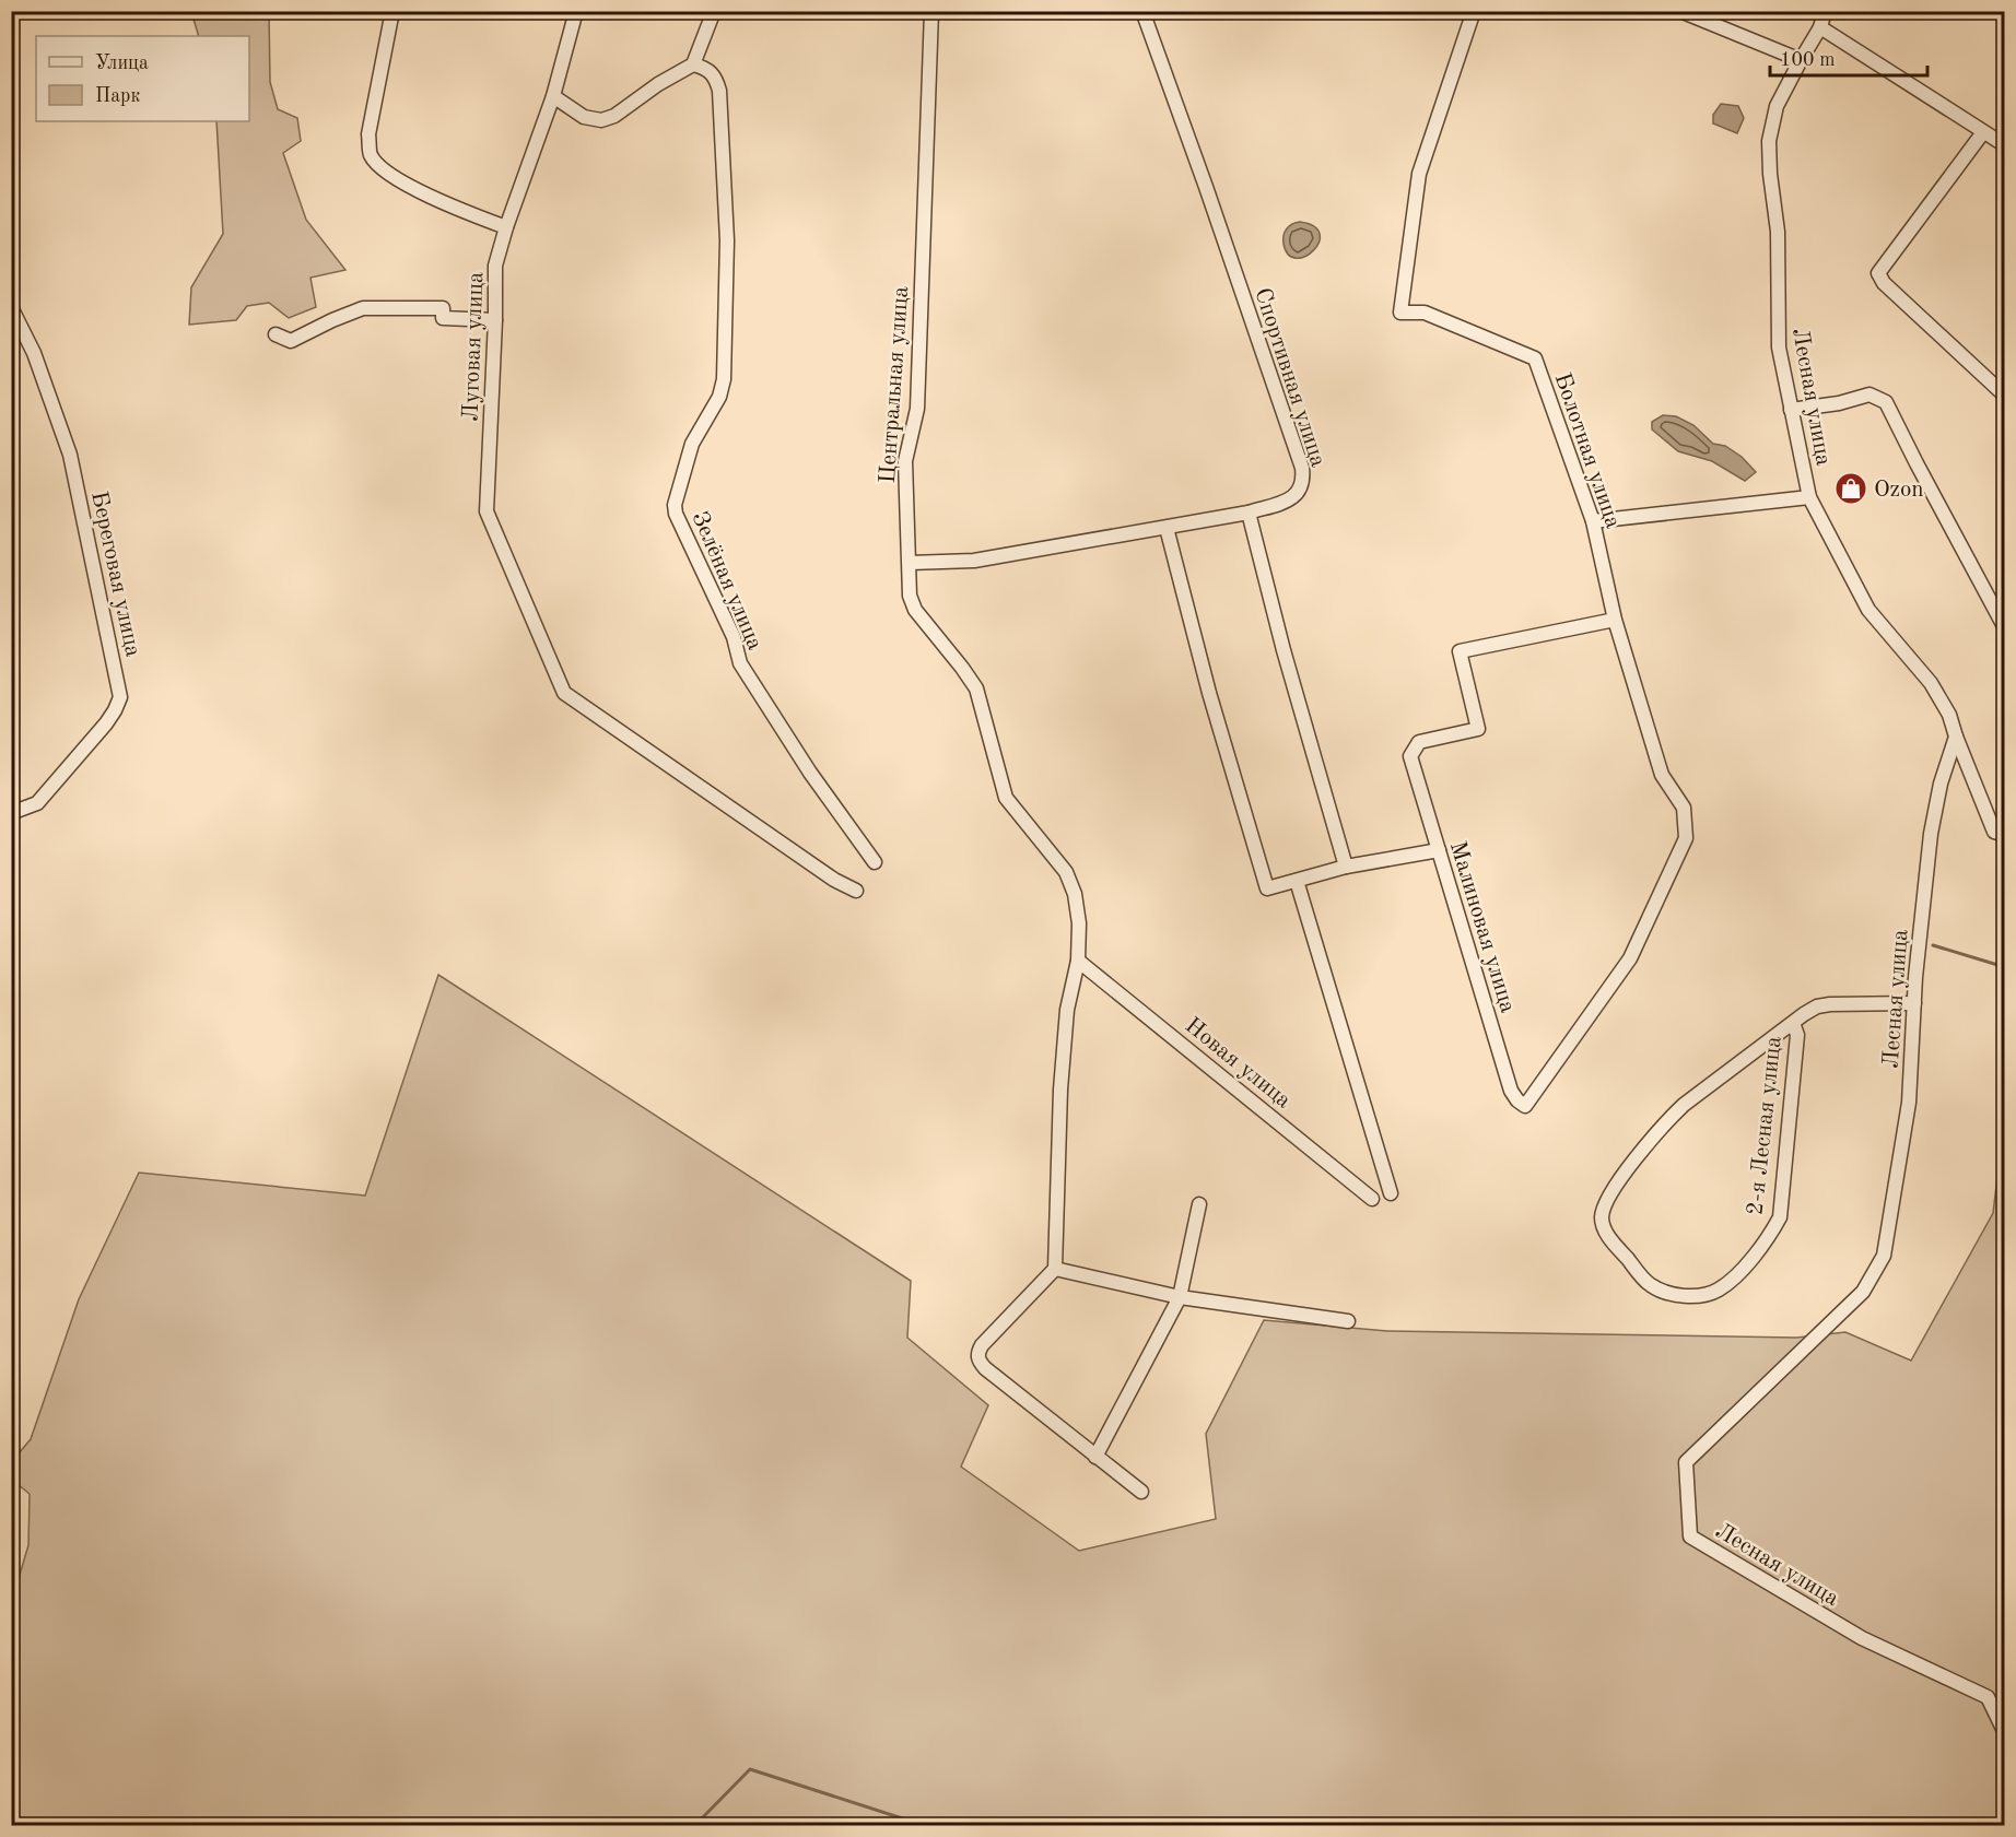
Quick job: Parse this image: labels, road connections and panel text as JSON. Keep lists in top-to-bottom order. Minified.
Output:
{"streets":{"street":["Луговая улица","Спортивная улица","Центральная улица","Лесная улица","Болотная улица","Береговая улица","Зелёная улица","Малиновая улица","Новая улица","2-я Лесная улица"]},"crossings":[["Спортивная улица","Центральная улица"],["Центральная улица","Новая улица"],["Лесная улица","2-я Лесная улица"],["Болотная улица","Малиновая улица"]],"places":{"shop":["Ozon"]},"legend":["Улица","Парк"],"scale_bar":"100 m"}
